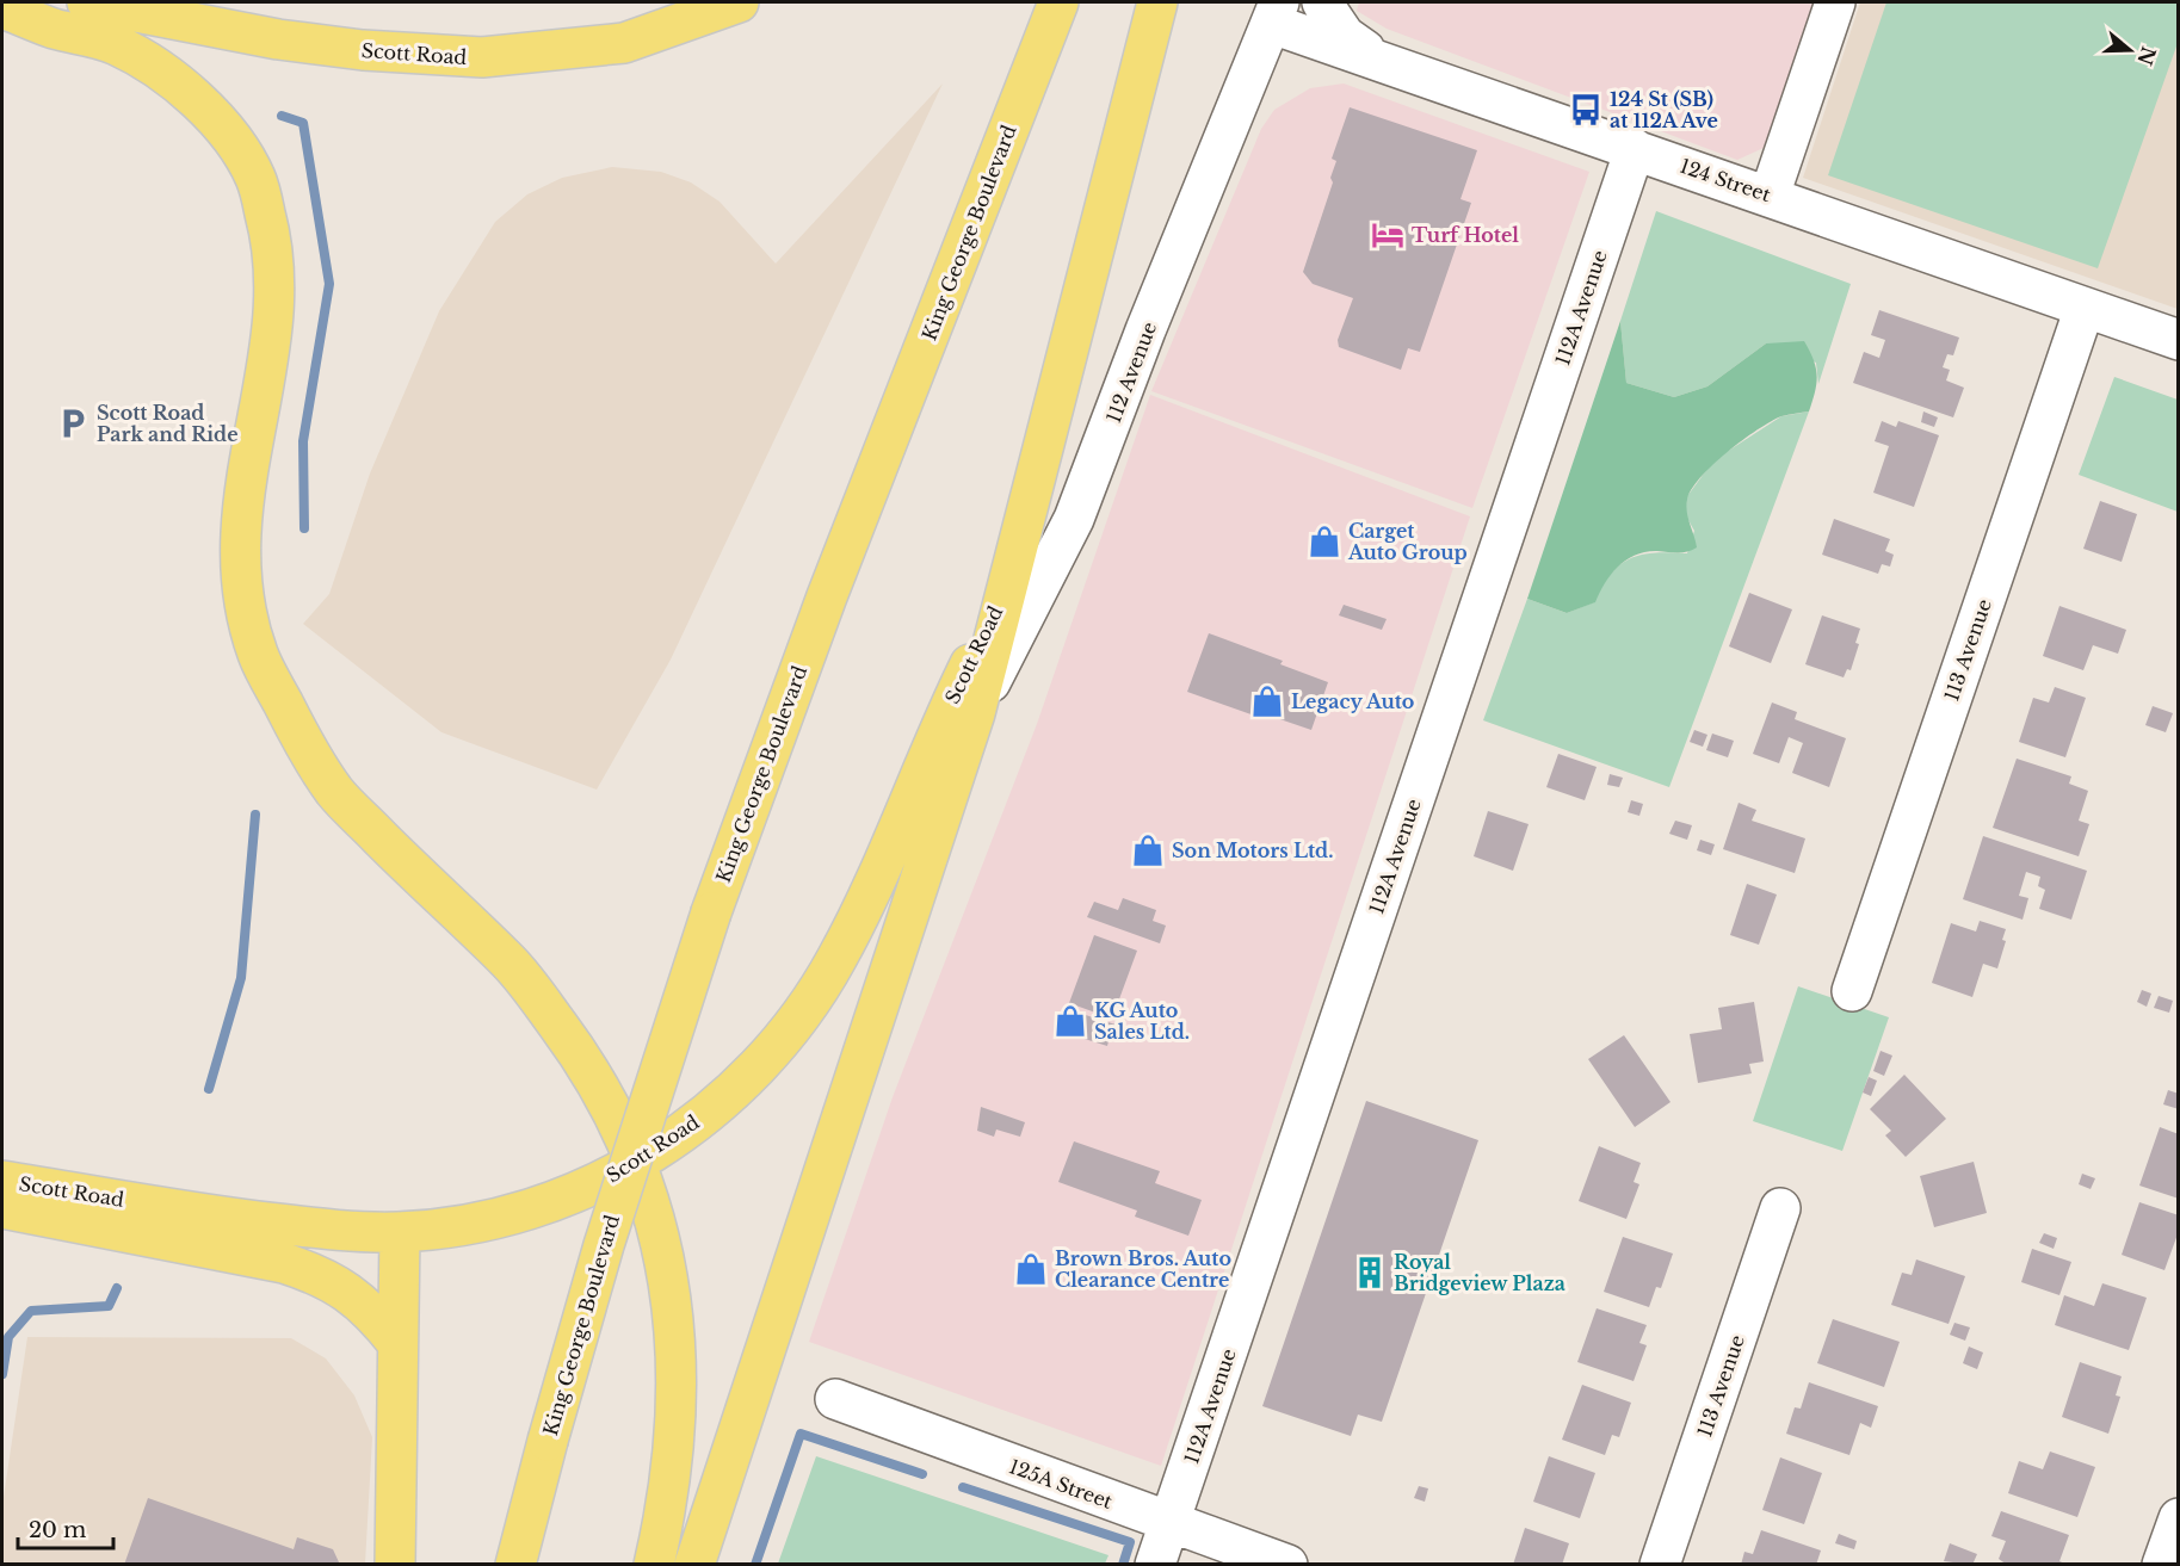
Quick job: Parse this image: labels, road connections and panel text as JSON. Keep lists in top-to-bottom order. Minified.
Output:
{"streets":{"main road":["Scott Road","King George Boulevard"],"street":["124 Street","112A Avenue","112 Avenue","113 Avenue","125A Street"]},"crossings":[["124 Street","112A Avenue"],["124 Street","112 Avenue"],["124 Street","113 Avenue"],["112A Avenue","125A Street"]],"places":{"bus stop":["124 St (SB) at 112A Ave"],"hotel":["Turf Hotel"],"parking":["Scott Road Park and Ride"],"shop":["Carget Auto Group","Legacy Auto","Son Motors Ltd.","KG Auto Sales Ltd.","Brown Bros. Auto Clearance Centre"],"building":["Royal Bridgeview Plaza"]},"scale_bar":"20 m","north":"right"}
